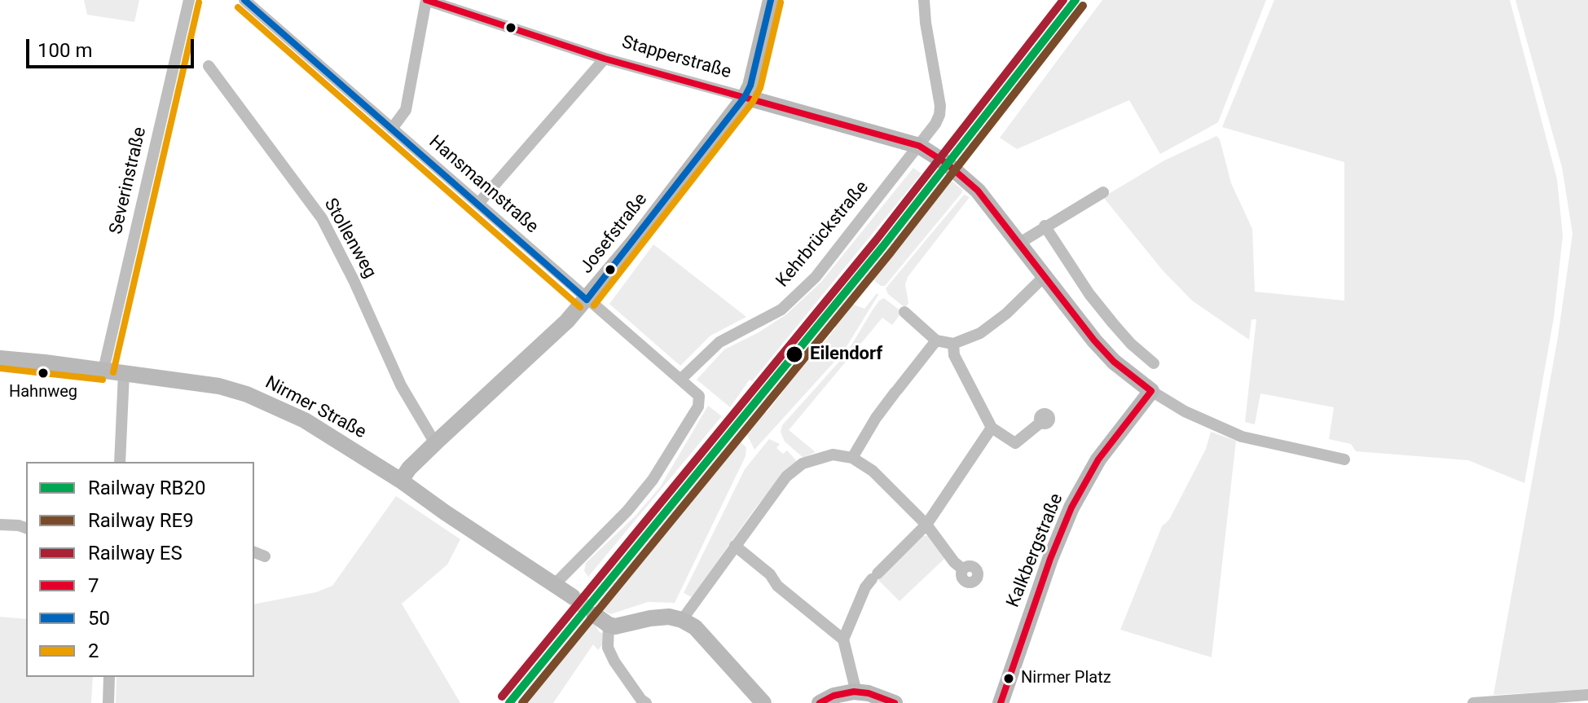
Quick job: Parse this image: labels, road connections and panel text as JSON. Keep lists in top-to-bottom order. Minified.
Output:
{"streets":{"street":["Stapperstraße","Severinstraße","Hansmannstraße","Josefstraße","Kehrbrückstraße","Stollenweg","Nirmer Straße","Kalkbergstraße"]},"crossings":[["Stapperstraße","Josefstraße"],["Stapperstraße","Kehrbrückstraße"],["Stapperstraße","Kalkbergstraße"],["Severinstraße","Nirmer Straße"],["Hansmannstraße","Josefstraße"],["Hansmannstraße","Kehrbrückstraße"],["Hansmannstraße","Nirmer Straße"],["Josefstraße","Stollenweg"],["Josefstraße","Nirmer Straße"]],"places":["Eilendorf","Hahnweg","Nirmer Platz"],"lines":["rail line RB20","rail line ES","transit line 7","transit line 50","transit line 2","rail line RE9"],"legend":["Railway RB20","Railway RE9","Railway ES","7","50","2"],"scale_bar":"100 m"}
